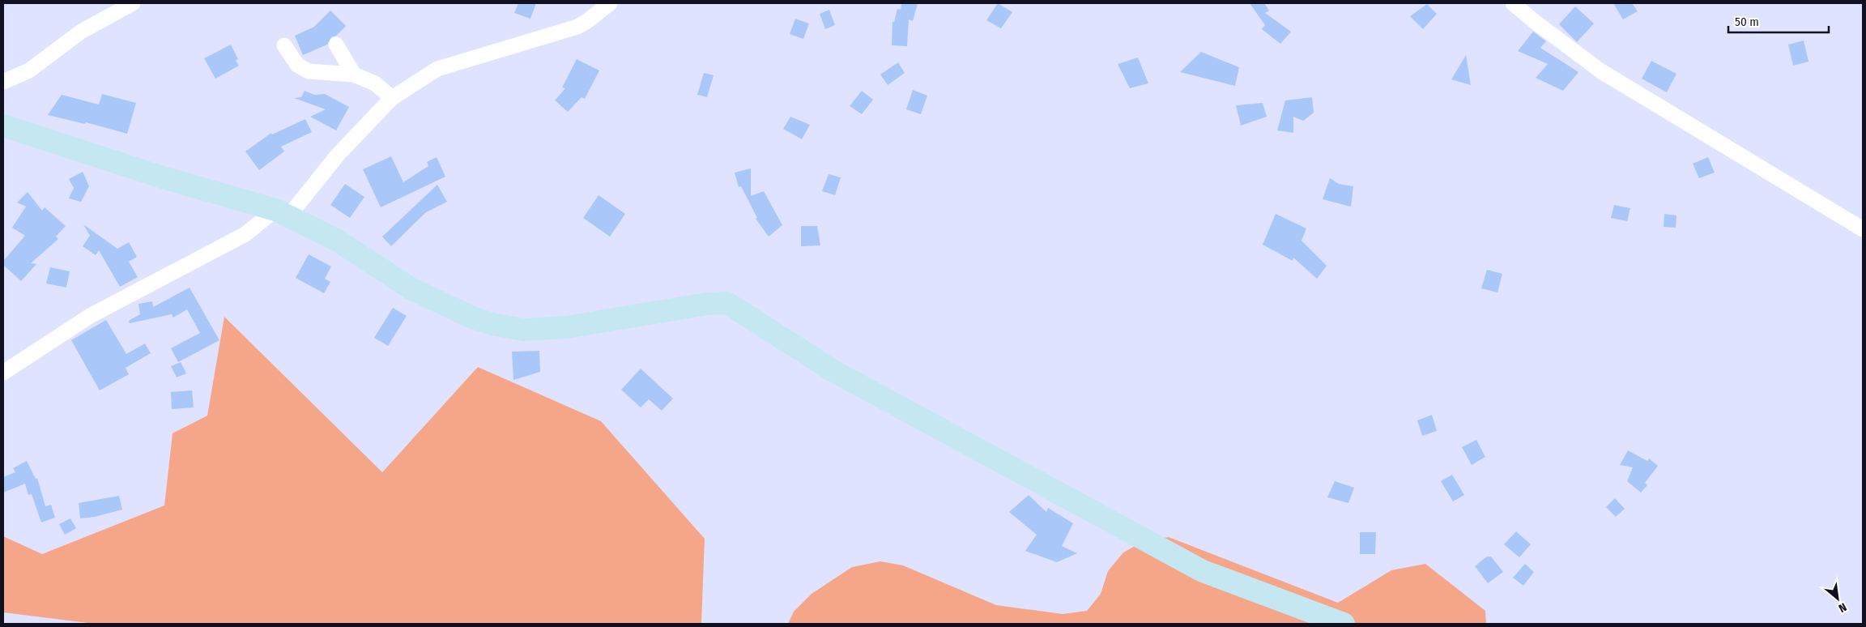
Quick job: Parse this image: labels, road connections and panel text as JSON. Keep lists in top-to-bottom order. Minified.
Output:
{"scale_bar":"50 m","north":"bottom right"}
